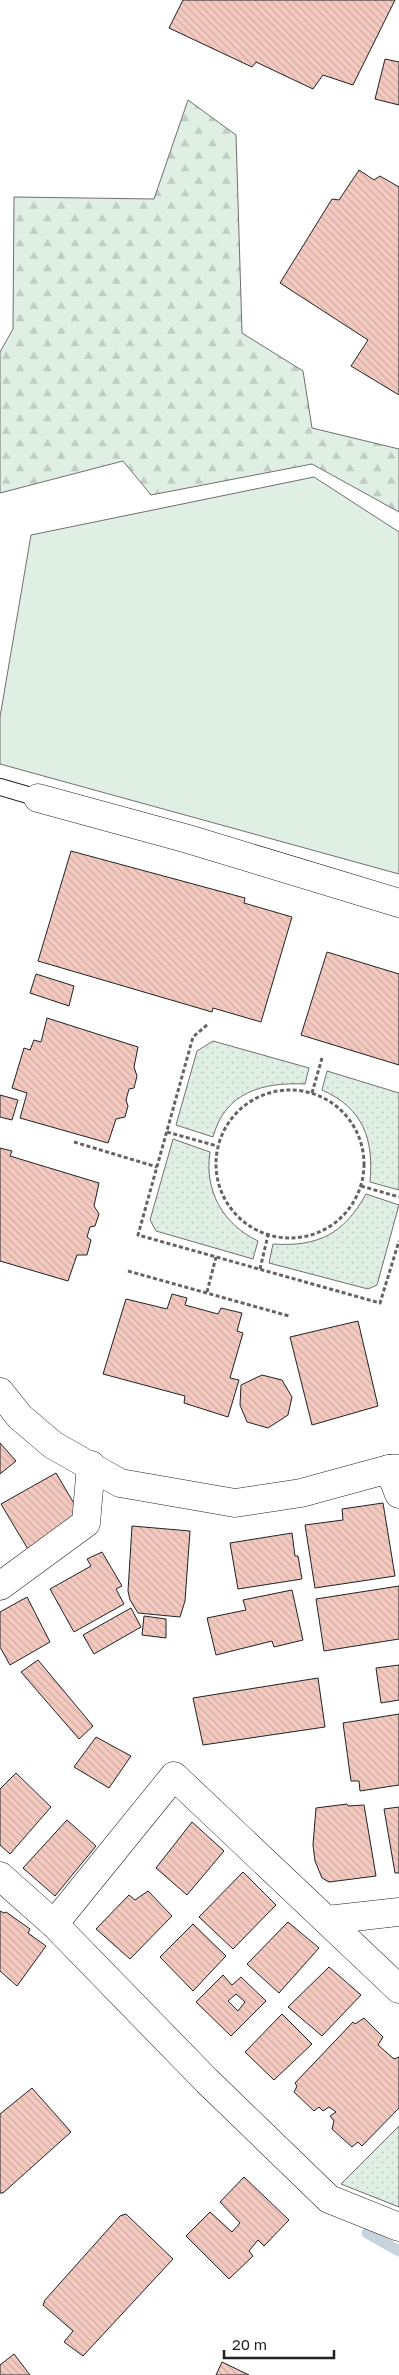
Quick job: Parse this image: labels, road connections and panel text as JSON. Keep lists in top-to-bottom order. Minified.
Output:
{"scale_bar":"20 m"}
